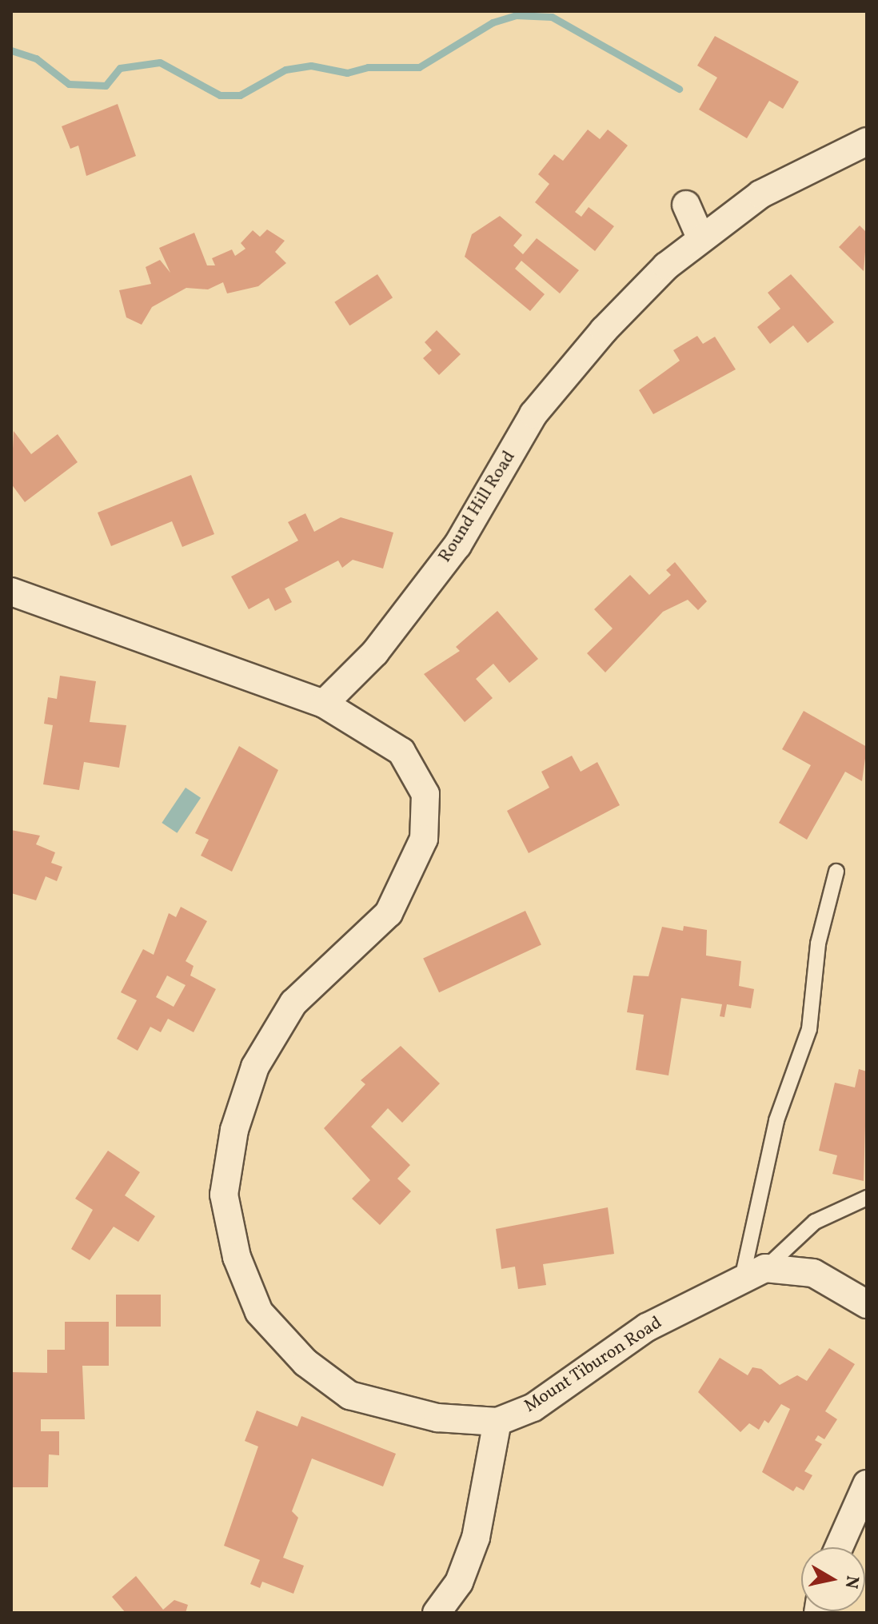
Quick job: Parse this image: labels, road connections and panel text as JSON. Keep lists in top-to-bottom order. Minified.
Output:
{"streets":{"street":["Round Hill Road","Mount Tiburon Road"]},"crossings":[["Round Hill Road","Mount Tiburon Road"]],"north":"right"}
